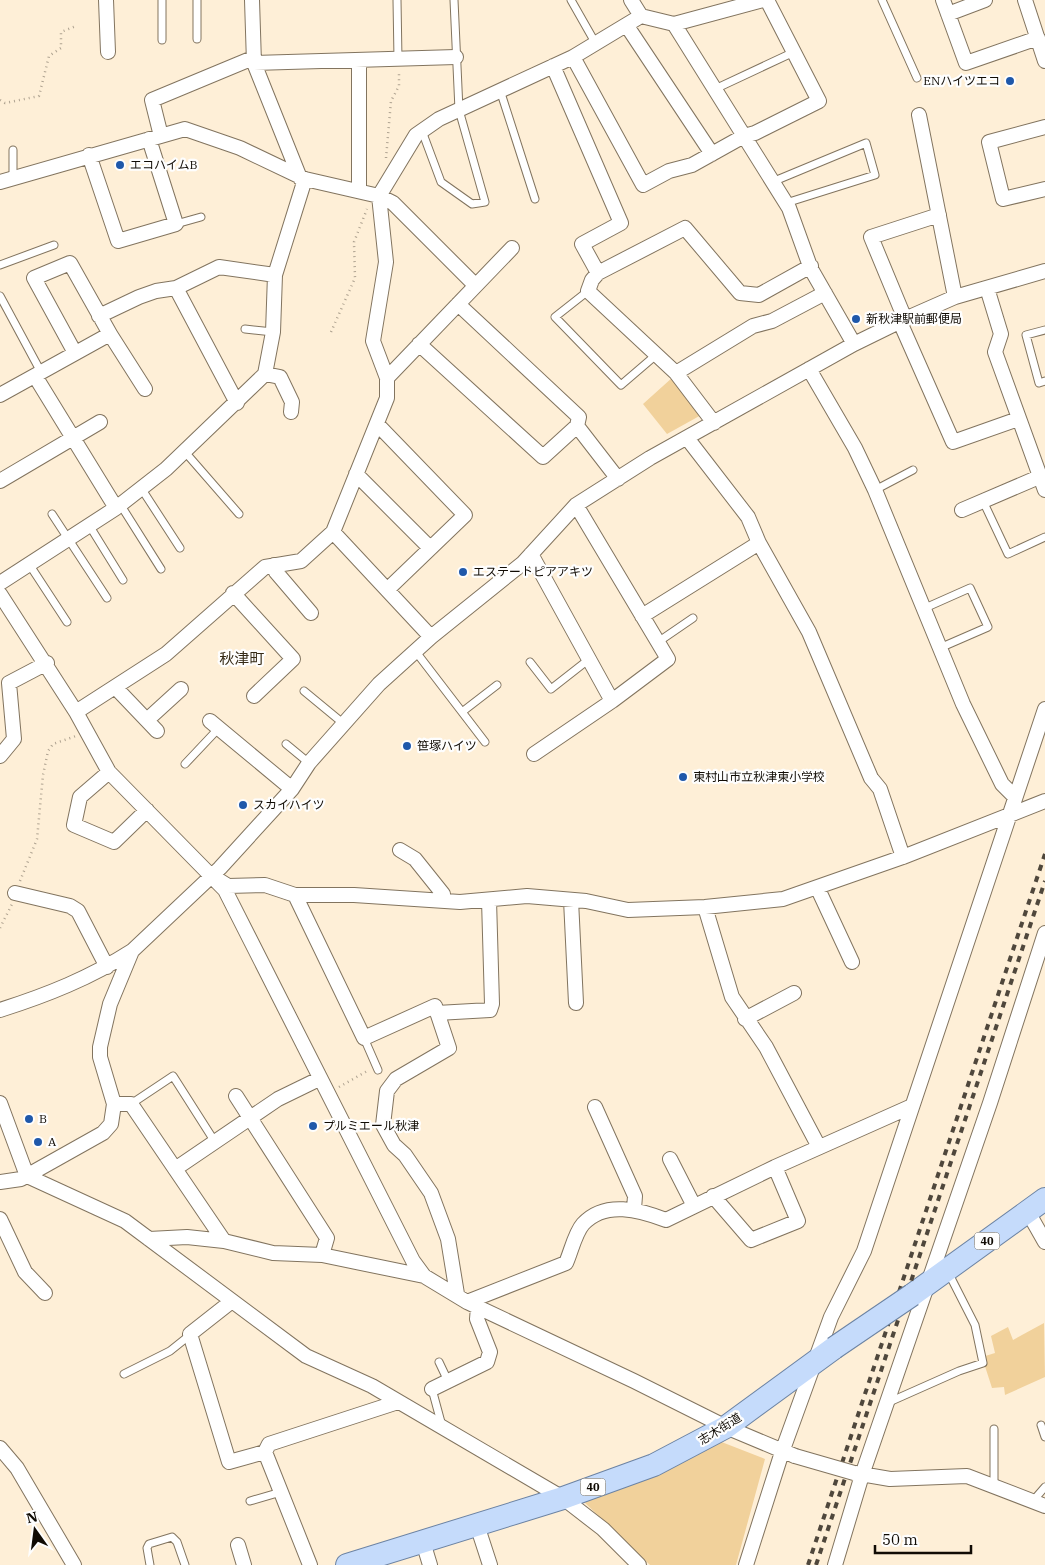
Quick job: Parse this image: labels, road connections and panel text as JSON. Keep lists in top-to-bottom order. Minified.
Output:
{"streets":{"main road":["40","志木街道"]},"districts":["秋津町"],"places":["ENハイツエコ","エコハイムB","新秋津駅前郵便局","エステートピアアキツ","笹塚ハイツ","東村山市立秋津東小学校","スカイハイツ","B","プルミエール秋津","A"],"scale_bar":"50 m","north":"top"}
